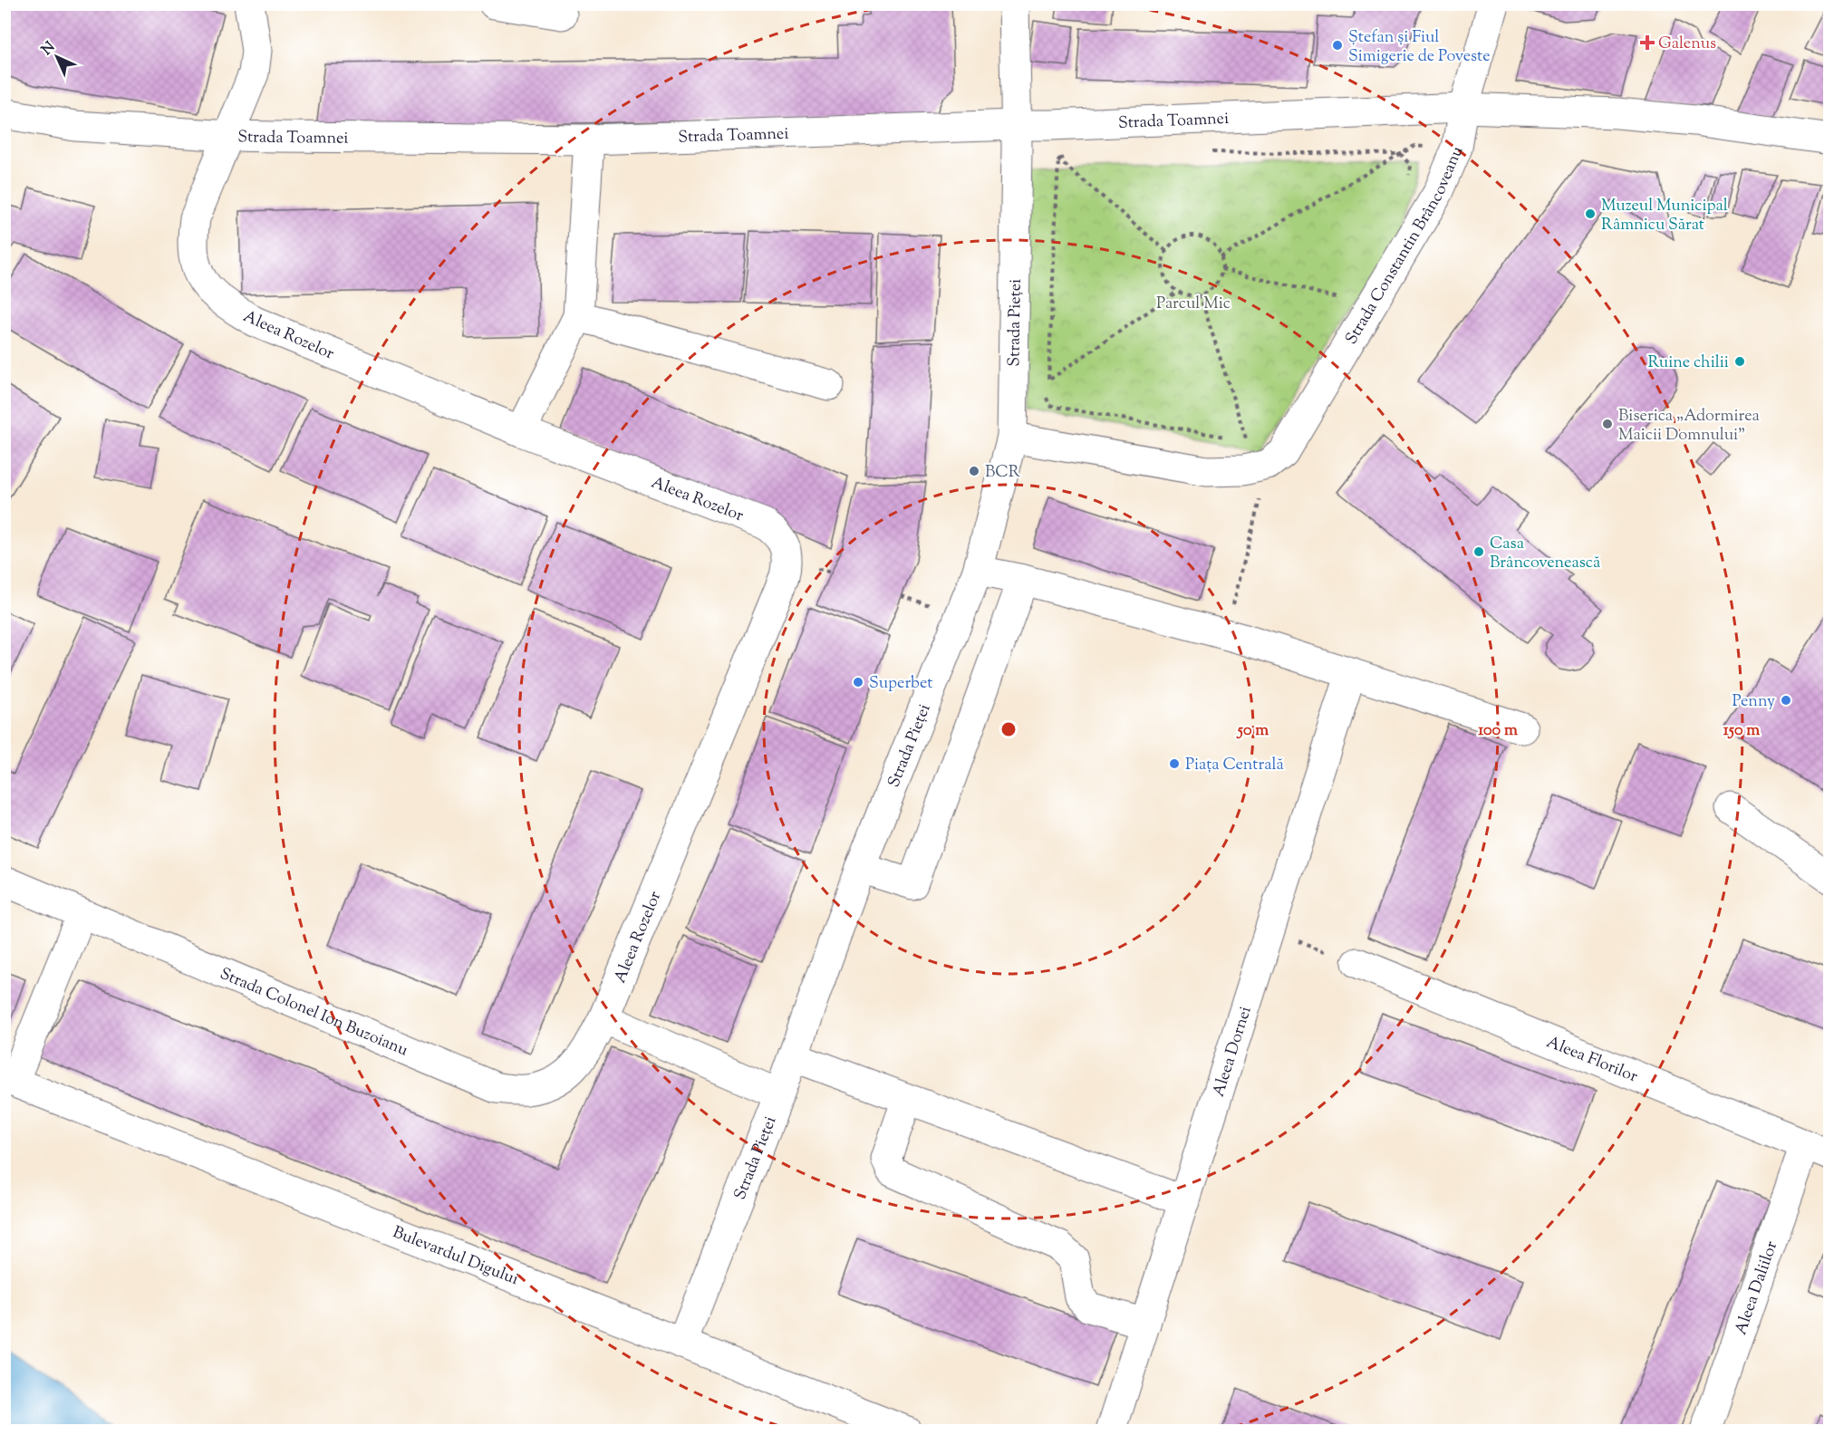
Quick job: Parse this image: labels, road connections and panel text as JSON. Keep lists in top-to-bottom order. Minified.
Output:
{"streets":{"street":["Strada Toamnei","Strada Constantin Brâncoveanu","Strada Pieței","Aleea Rozelor","Strada Colonel Ion Buzoianu","Aleea Dornei","Aleea Florilor","Bulevardul Digului","Aleea Daliilor"]},"crossings":[["Strada Toamnei","Strada Constantin Brâncoveanu"],["Strada Toamnei","Strada Pieței"],["Strada Toamnei","Aleea Rozelor"],["Strada Pieței","Bulevardul Digului"],["Aleea Rozelor","Strada Colonel Ion Buzoianu"],["Aleea Florilor","Aleea Daliilor"]],"parks":["Parcul Mic"],"places":{"health":["Galenus"],"other":["Ștefan și Fiul Simigerie de Poveste","Muzeul Municipal Râmnicu Sărat","Ruine chilii","Biserica „Adormirea Maicii Domnului”","BCR","Casa Brâncovenească","Superbet","Penny","Piața Centrală"]},"north":"top left","rings":["50 m","100 m","150 m"]}
